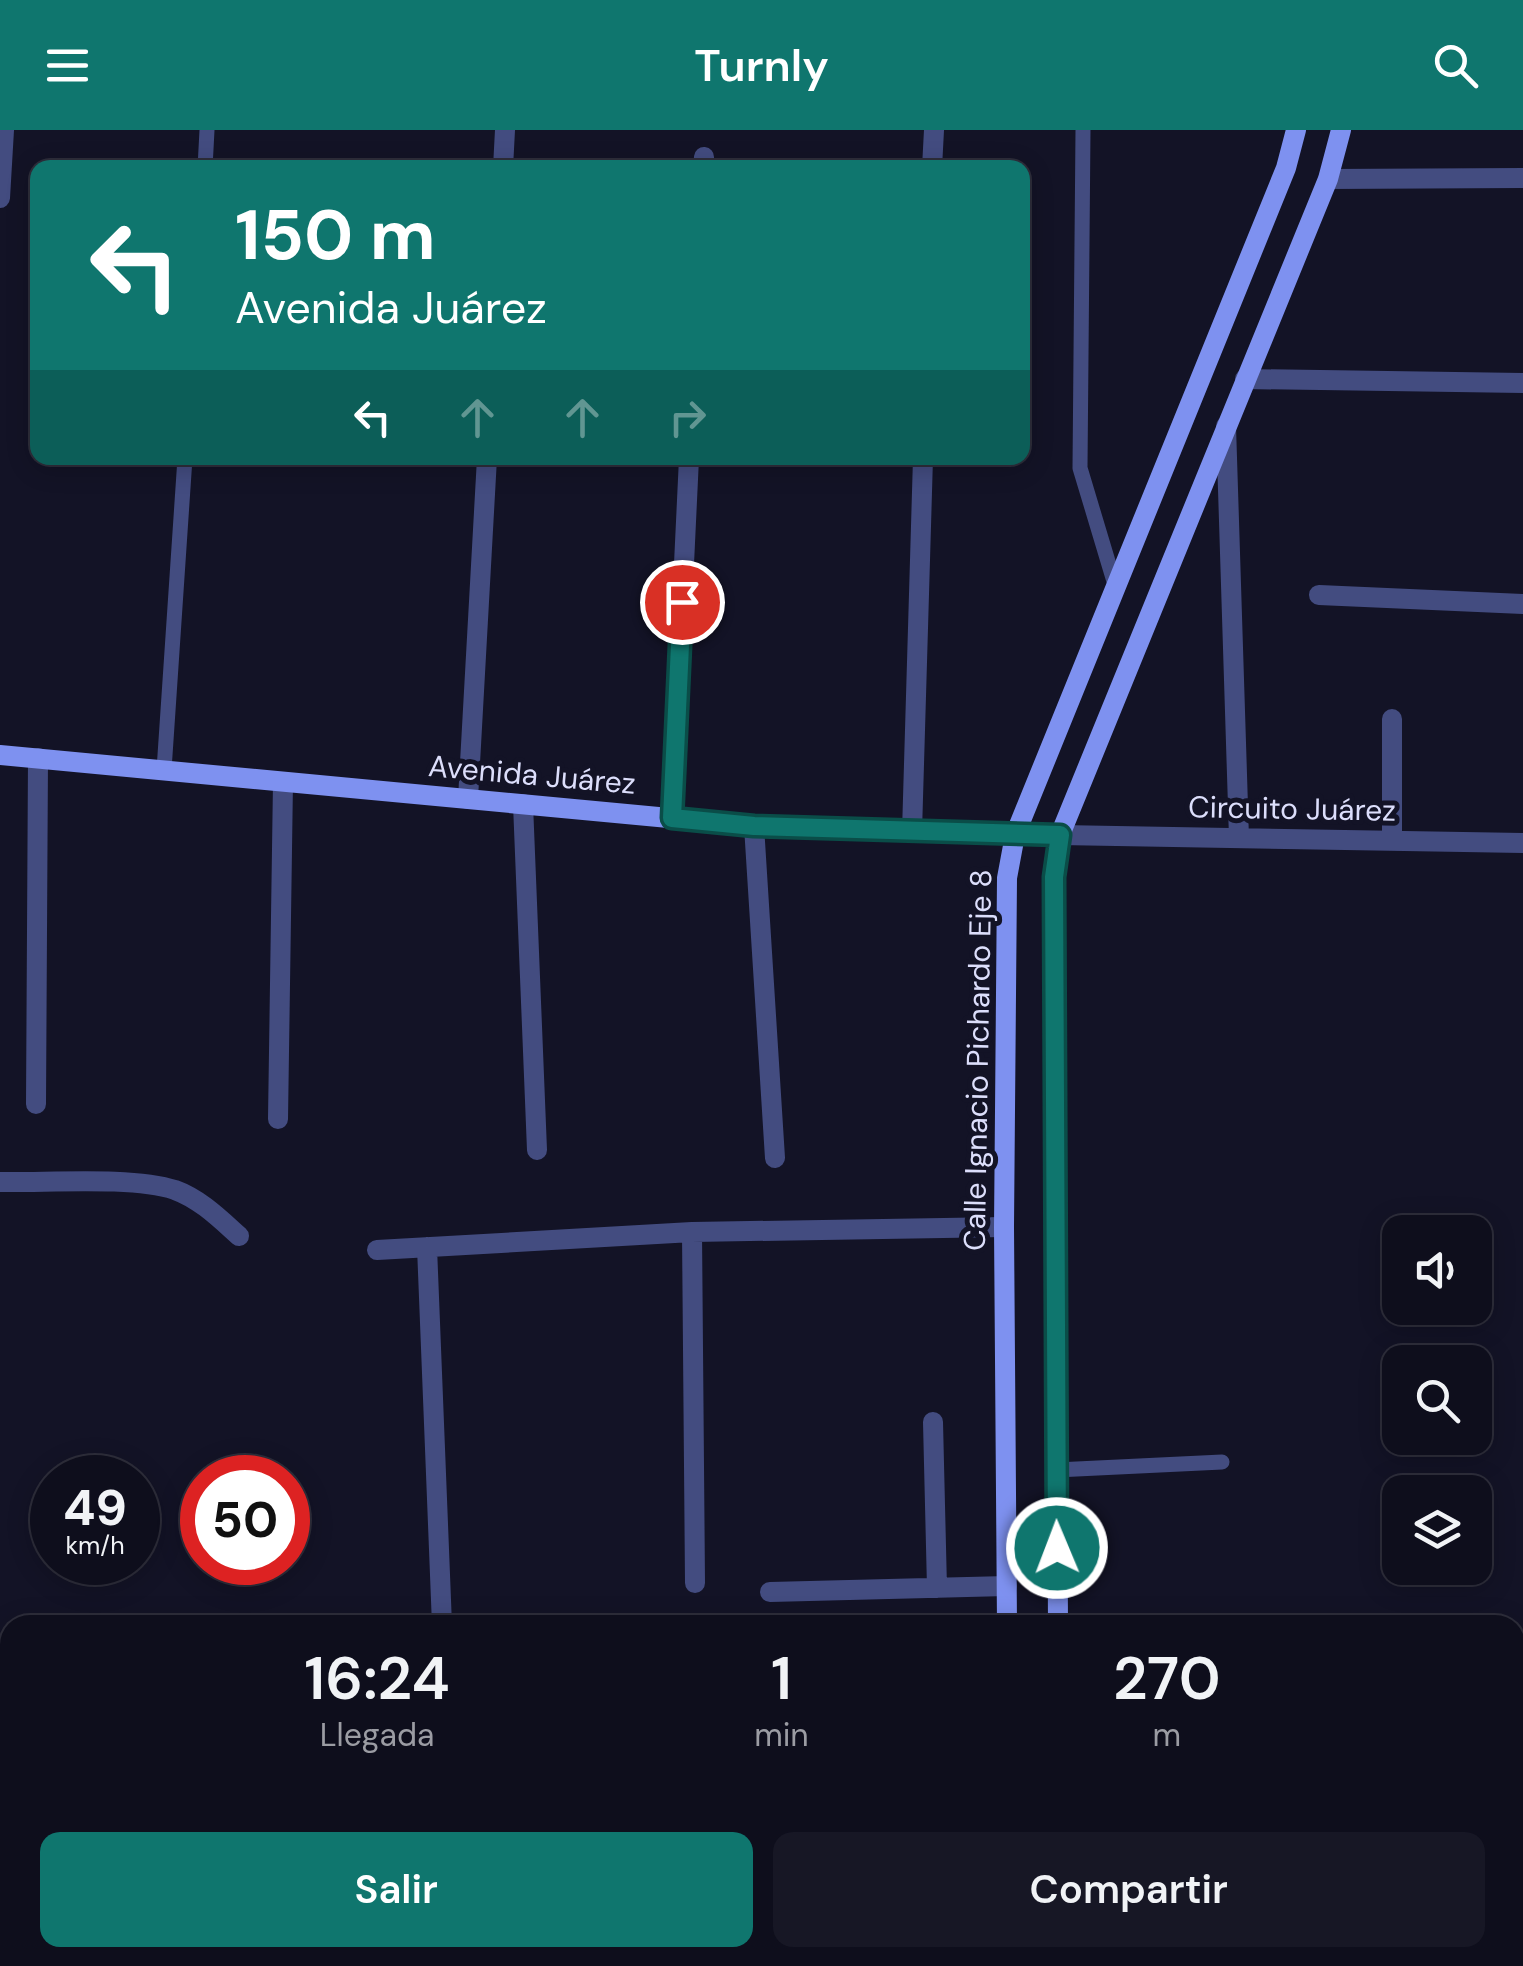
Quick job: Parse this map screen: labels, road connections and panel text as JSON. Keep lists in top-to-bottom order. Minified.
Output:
{"streets":{"main road":["Avenida Juárez","Calle Ignacio Pichardo Eje 8"],"street":["Circuito Juárez"]},"crossings":[["Avenida Juárez","Circuito Juárez"],["Avenida Juárez","Calle Ignacio Pichardo Eje 8"]],"page":{"header":"Turnly","turn":["150 m","Avenida Juárez"],"speed":"49 km/h","limit":"50","eta":["16:24","Llegada","1","min","270","m"],"buttons":["Salir","Compartir"]}}
